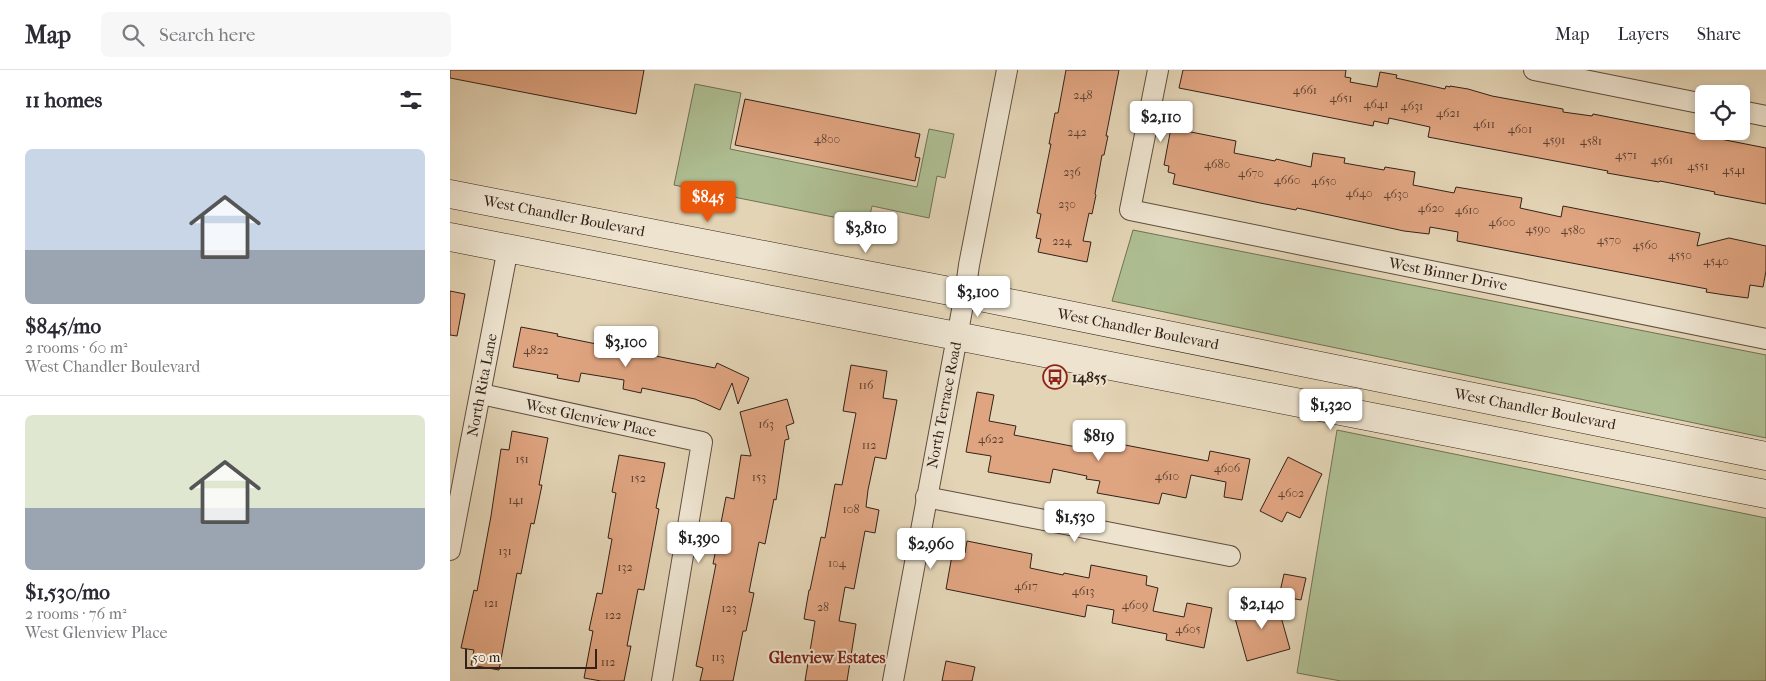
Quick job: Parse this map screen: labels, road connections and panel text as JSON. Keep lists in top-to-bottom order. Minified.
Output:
{"streets":{"main road":["West Chandler Boulevard"],"street":["West Binner Drive","North Rita Lane","North Terrace Road","West Glenview Place"]},"crossings":[["West Chandler Boulevard","North Terrace Road"],["North Rita Lane","West Glenview Place"]],"districts":["Glenview Estates"],"places":{"bus stop":["14855"]},"house_numbers":["4661","248","4651","4641","4631","4621","4611","4601","242","4800","4591","4581","4571","4561","4680","4551","4541","236","4670","4660","4650","4640","4630","230","4620","4610","4600","4590","4580","4570","224","4560","4550","4540","4822","116","163","4622","112","151","4606","4610","153","152","4602","141","108","131","104","132","4617","4613","121","4609","28","123","122","4605","113","112"],"scale_bar":"50 m","page":{"header":"Map","search":"Search here","nav":["Map","Layers","Share"],"heading":"11 homes","price":["$2,110","$845","$3,810","$3,100","$3,100","$1,320","$819","$1,530","$1,390","$2,960","$2,140"],"list":[{"name":"$845/mo","note":"2 rooms · 60 m² · West Chandler Boulevard"},{"name":"$1,530/mo","note":"2 rooms · 76 m² · West Glenview Place"}],"scale":"50 m"}}
